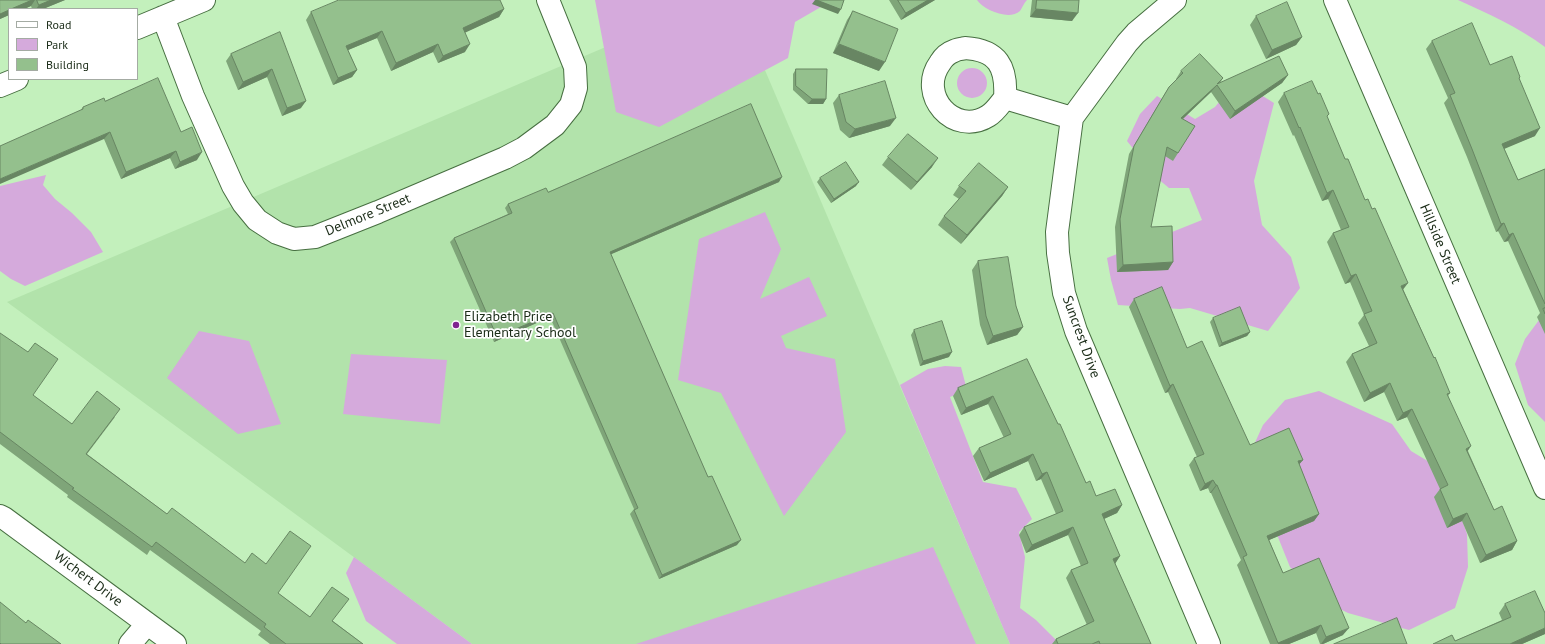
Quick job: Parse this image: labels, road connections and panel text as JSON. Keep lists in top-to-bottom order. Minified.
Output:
{"streets":{"street":["Delmore Street","Hillside Street","Suncrest Drive","Wichert Drive"]},"places":["Elizabeth Price Elementary School"],"legend":["Road","Park","Building"]}
